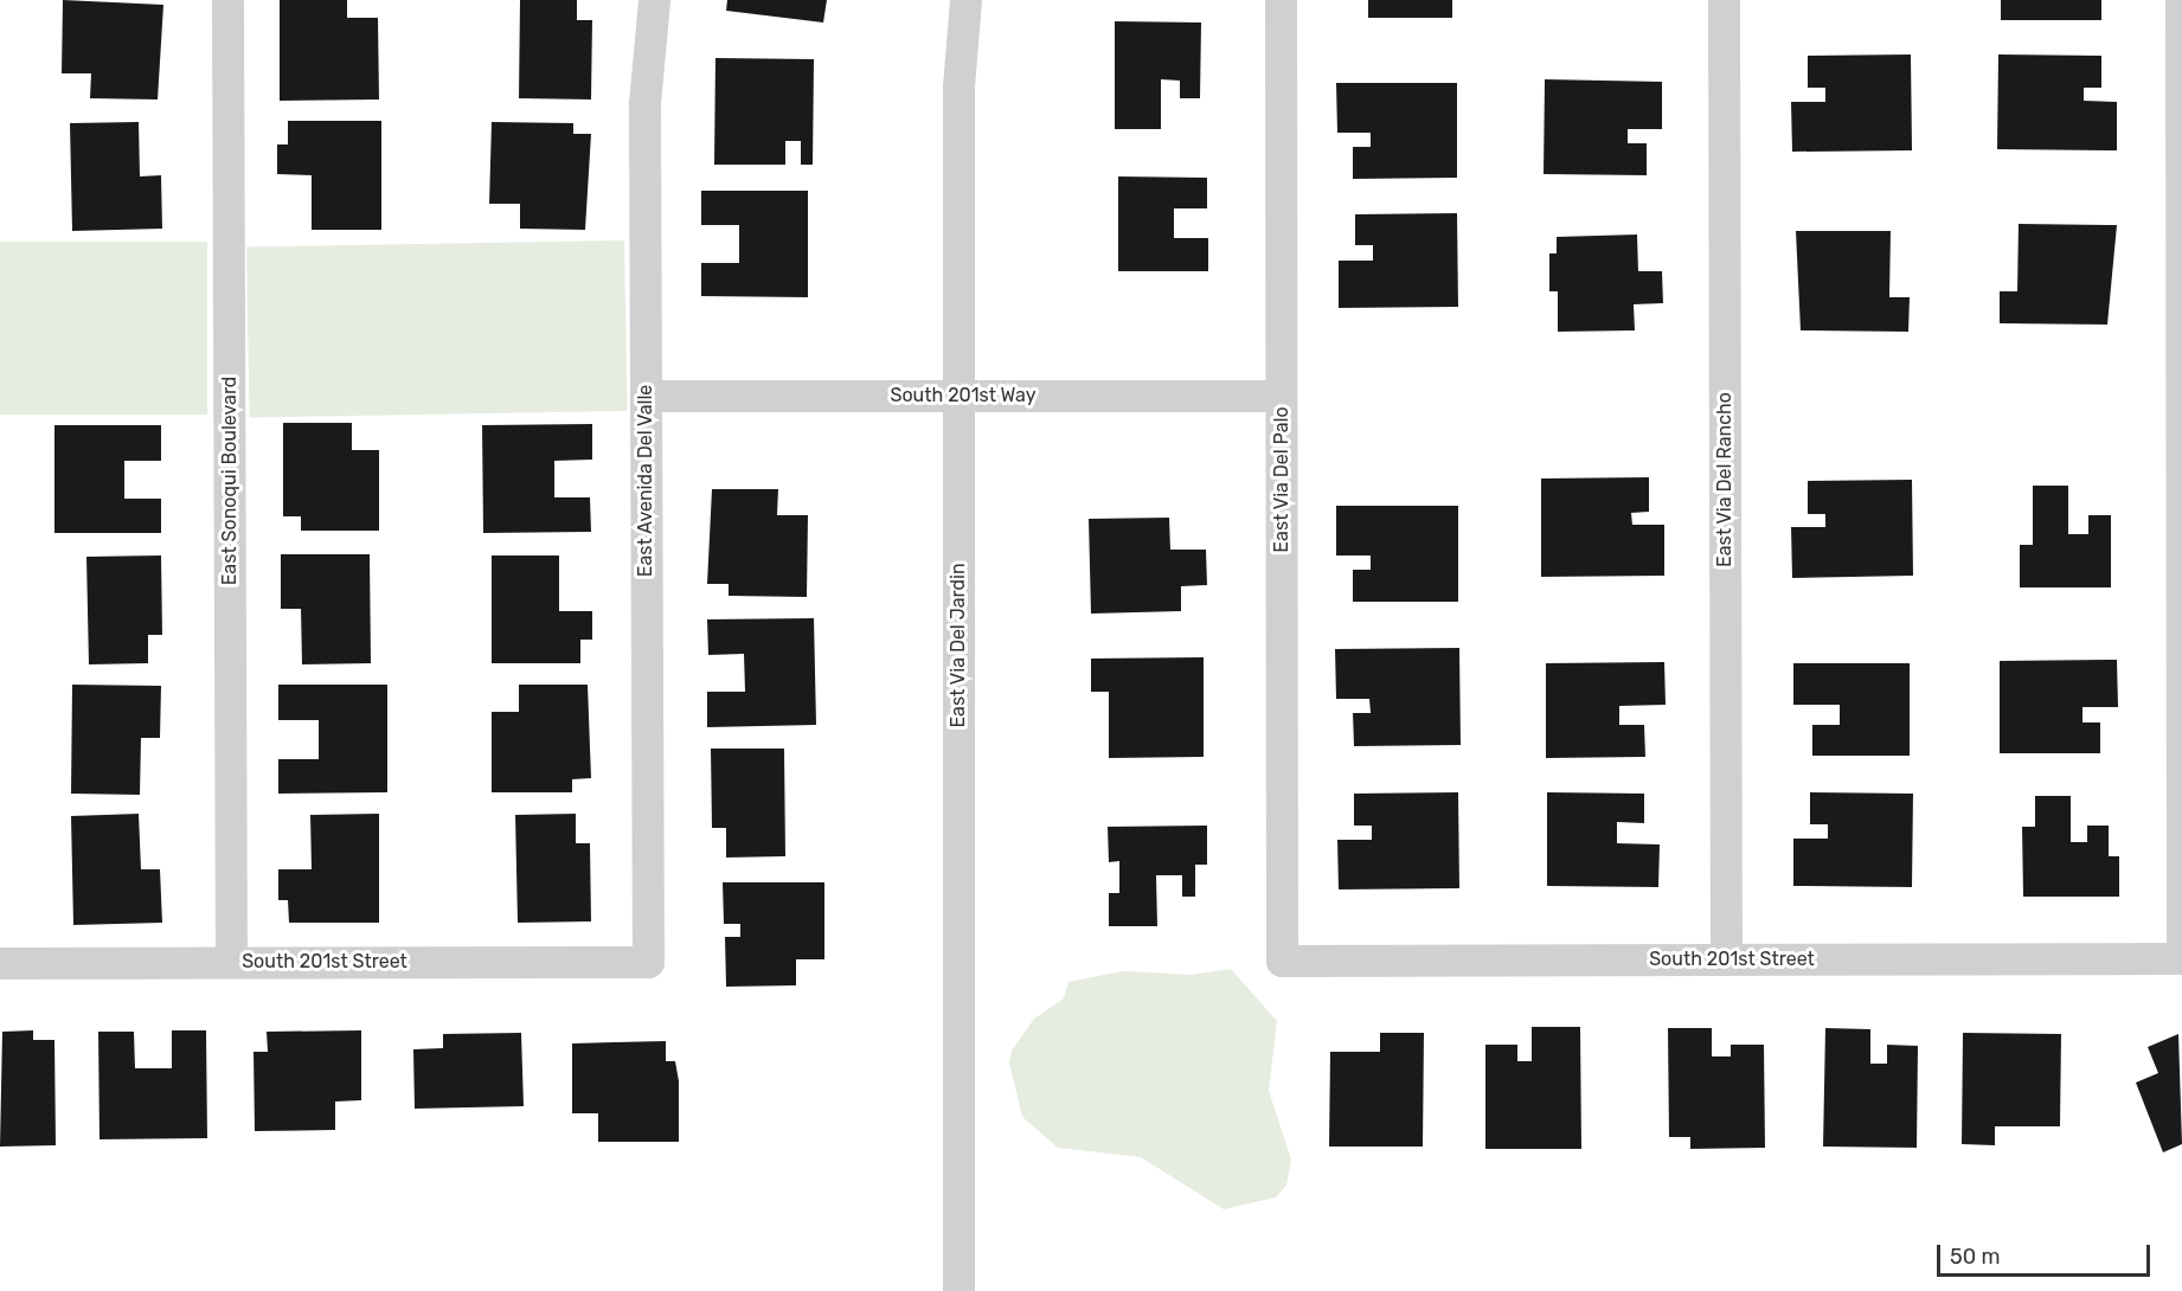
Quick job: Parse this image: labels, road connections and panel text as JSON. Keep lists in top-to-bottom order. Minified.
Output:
{"streets":{"street":["South 201st Way","East Via Del Palo","East Via Del Rancho","East Sonoqui Boulevard","East Avenida Del Valle","East Via Del Jardin","South 201st Street"]},"crossings":[["South 201st Way","East Via Del Palo"],["South 201st Way","East Avenida Del Valle"],["South 201st Way","East Via Del Jardin"],["East Via Del Palo","South 201st Street"],["East Via Del Rancho","South 201st Street"],["East Sonoqui Boulevard","South 201st Street"],["East Avenida Del Valle","South 201st Street"]],"scale_bar":"50 m"}
